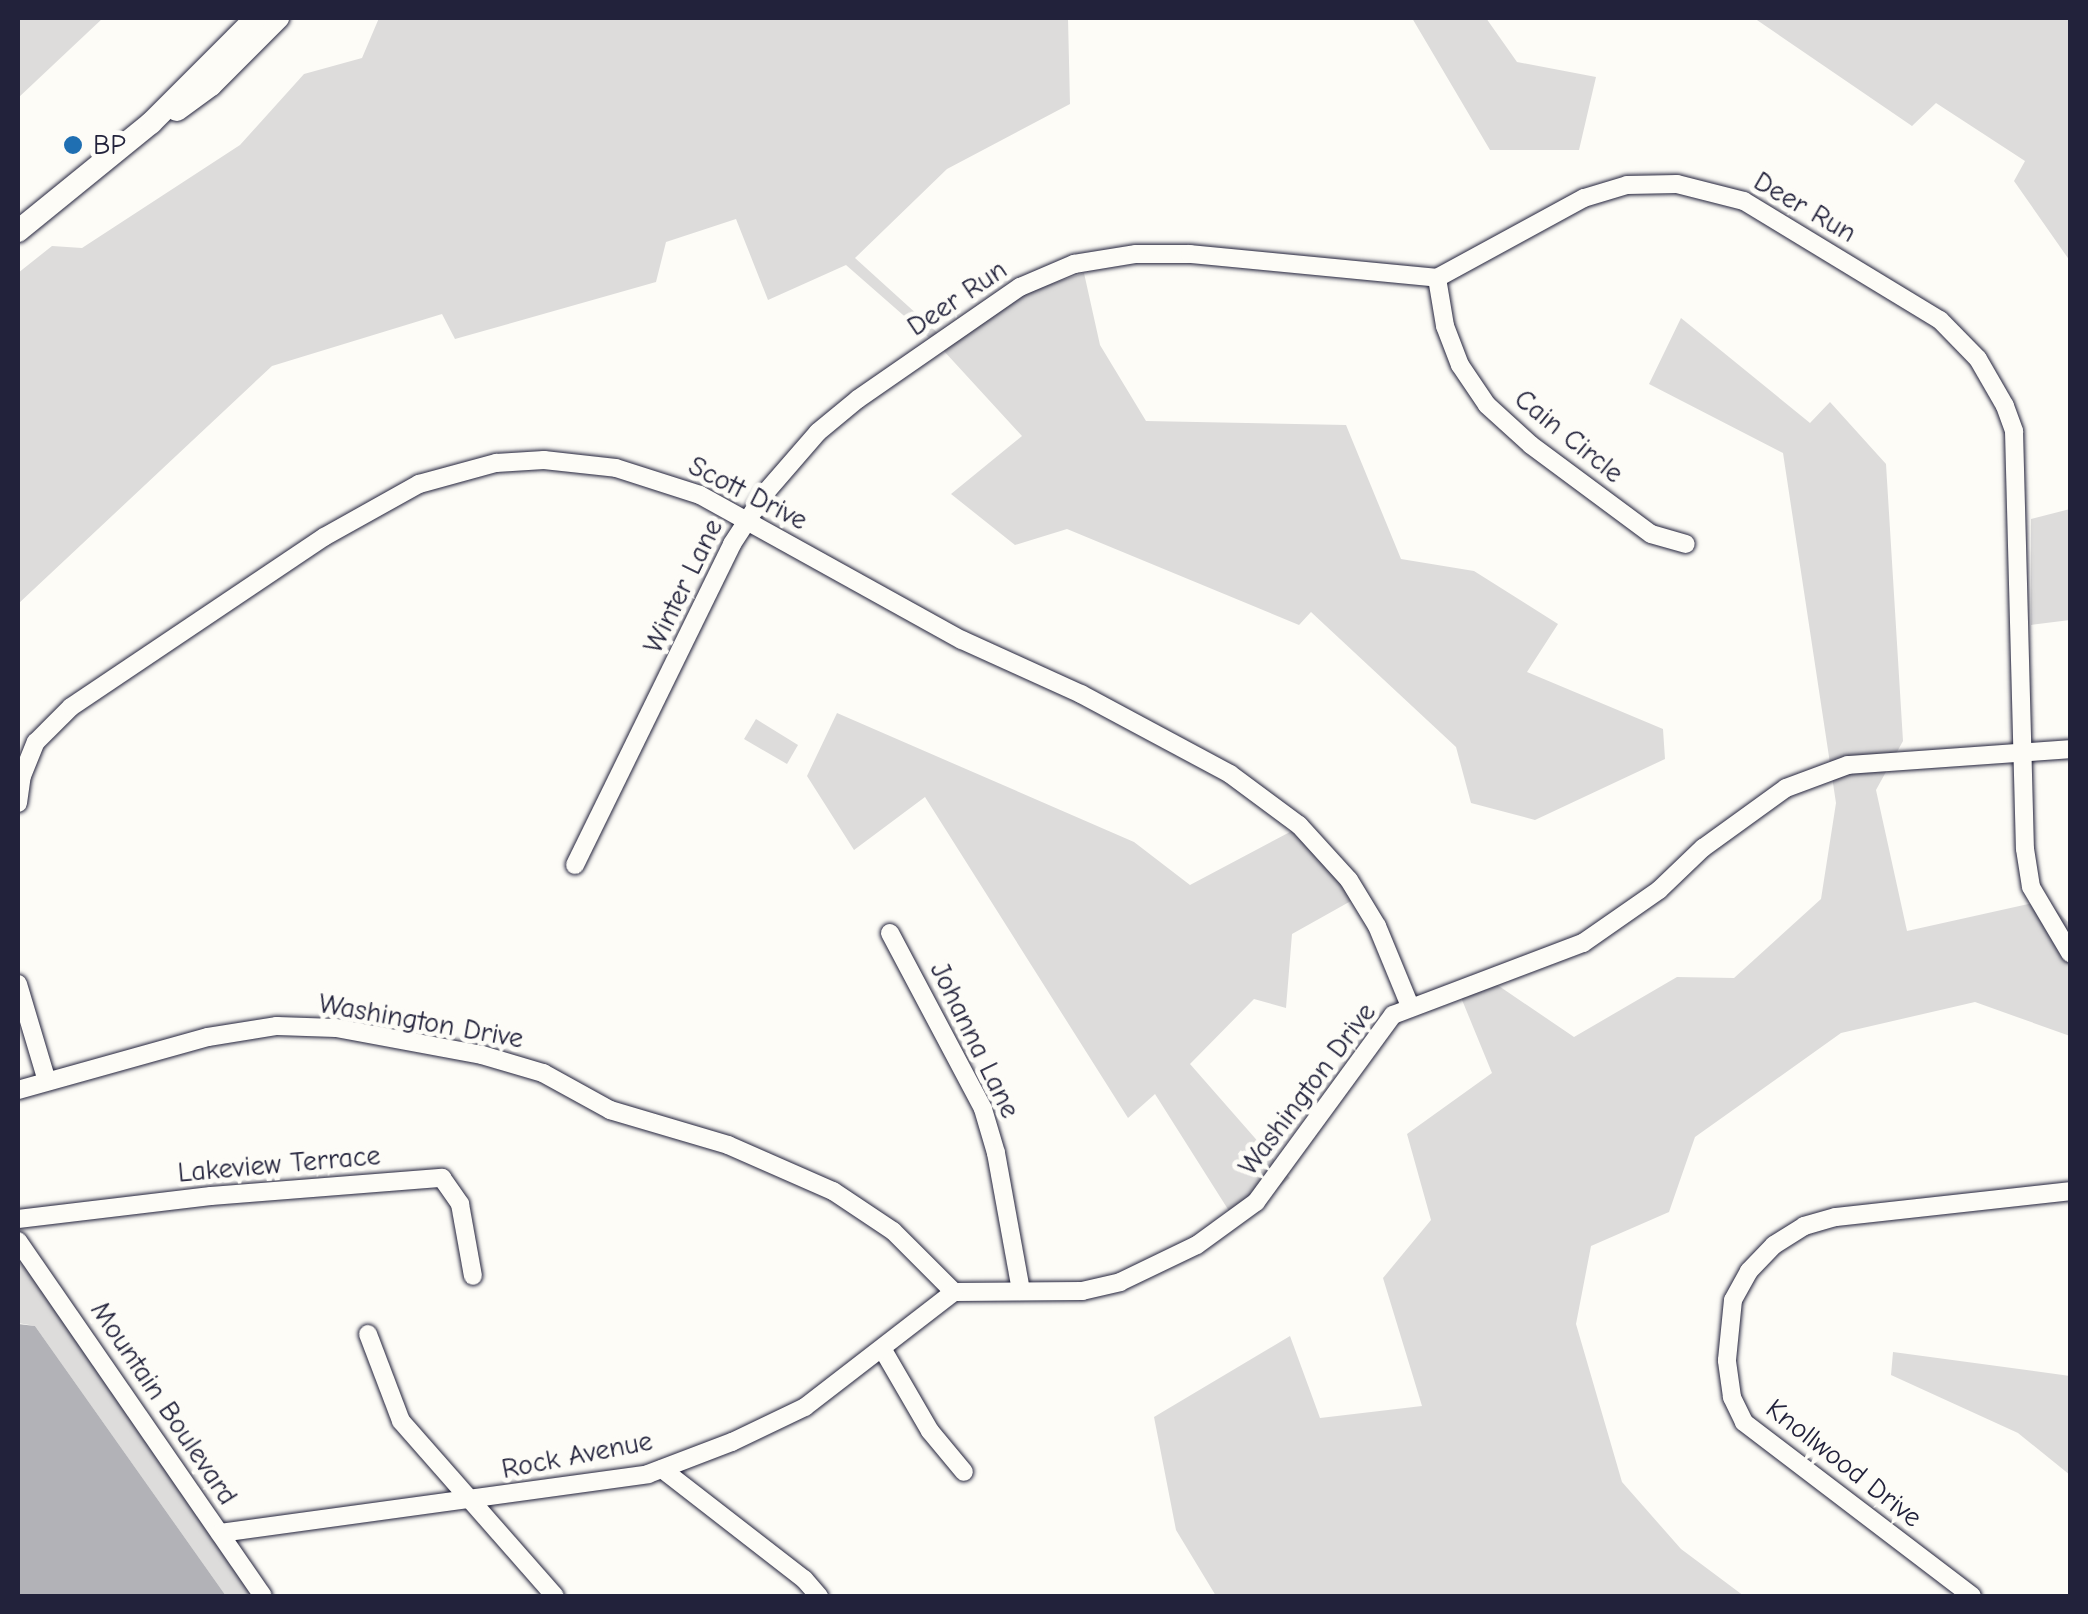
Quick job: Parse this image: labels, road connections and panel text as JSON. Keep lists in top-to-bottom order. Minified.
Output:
{"streets":{"street":["Deer Run","Cain Circle","Scott Drive","Winter Lane","Washington Drive","Johanna Lane","Lakeview Terrace","Mountain Boulevard","Rock Avenue","Knollwood Drive"]},"crossings":[["Deer Run","Cain Circle"],["Deer Run","Winter Lane"],["Deer Run","Washington Drive"],["Scott Drive","Winter Lane"],["Scott Drive","Washington Drive"],["Washington Drive","Johanna Lane"],["Washington Drive","Rock Avenue"],["Mountain Boulevard","Rock Avenue"]],"places":["BP"]}
